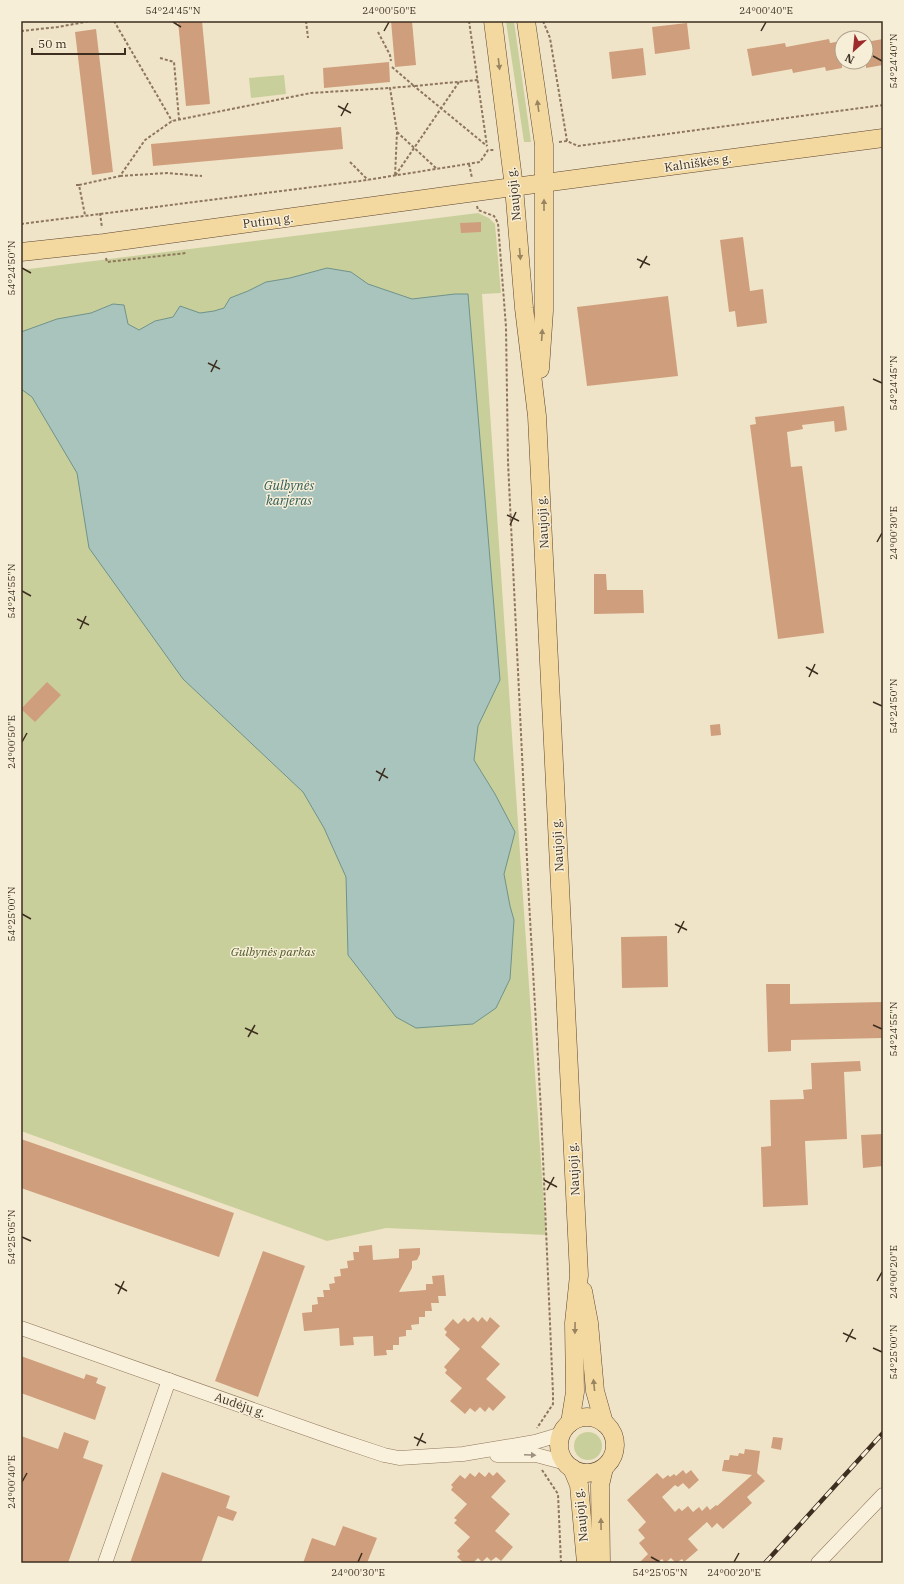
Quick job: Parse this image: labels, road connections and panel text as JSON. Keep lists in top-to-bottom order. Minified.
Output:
{"streets":{"main road":["Kalniškės g.","Naujoji g.","Putinų g."],"street":["Audėjų g."]},"crossings":[["Kalniškės g.","Naujoji g."],["Kalniškės g.","Putinų g."],["Naujoji g.","Putinų g."],["Naujoji g.","Audėjų g."]],"water":["Gulbynės karjeras"],"parks":["Gulbynės parkas"],"scale_bar":"50 m","north":"bottom left","coordinates":["54°24'45\"N","24°00'50\"E","24°00'40\"E","54°24'40\"N","54°24'50\"N","24°00'30\"E","54°24'55\"N","54°25'00\"N","54°25'05\"N","24°00'20\"E"]}
